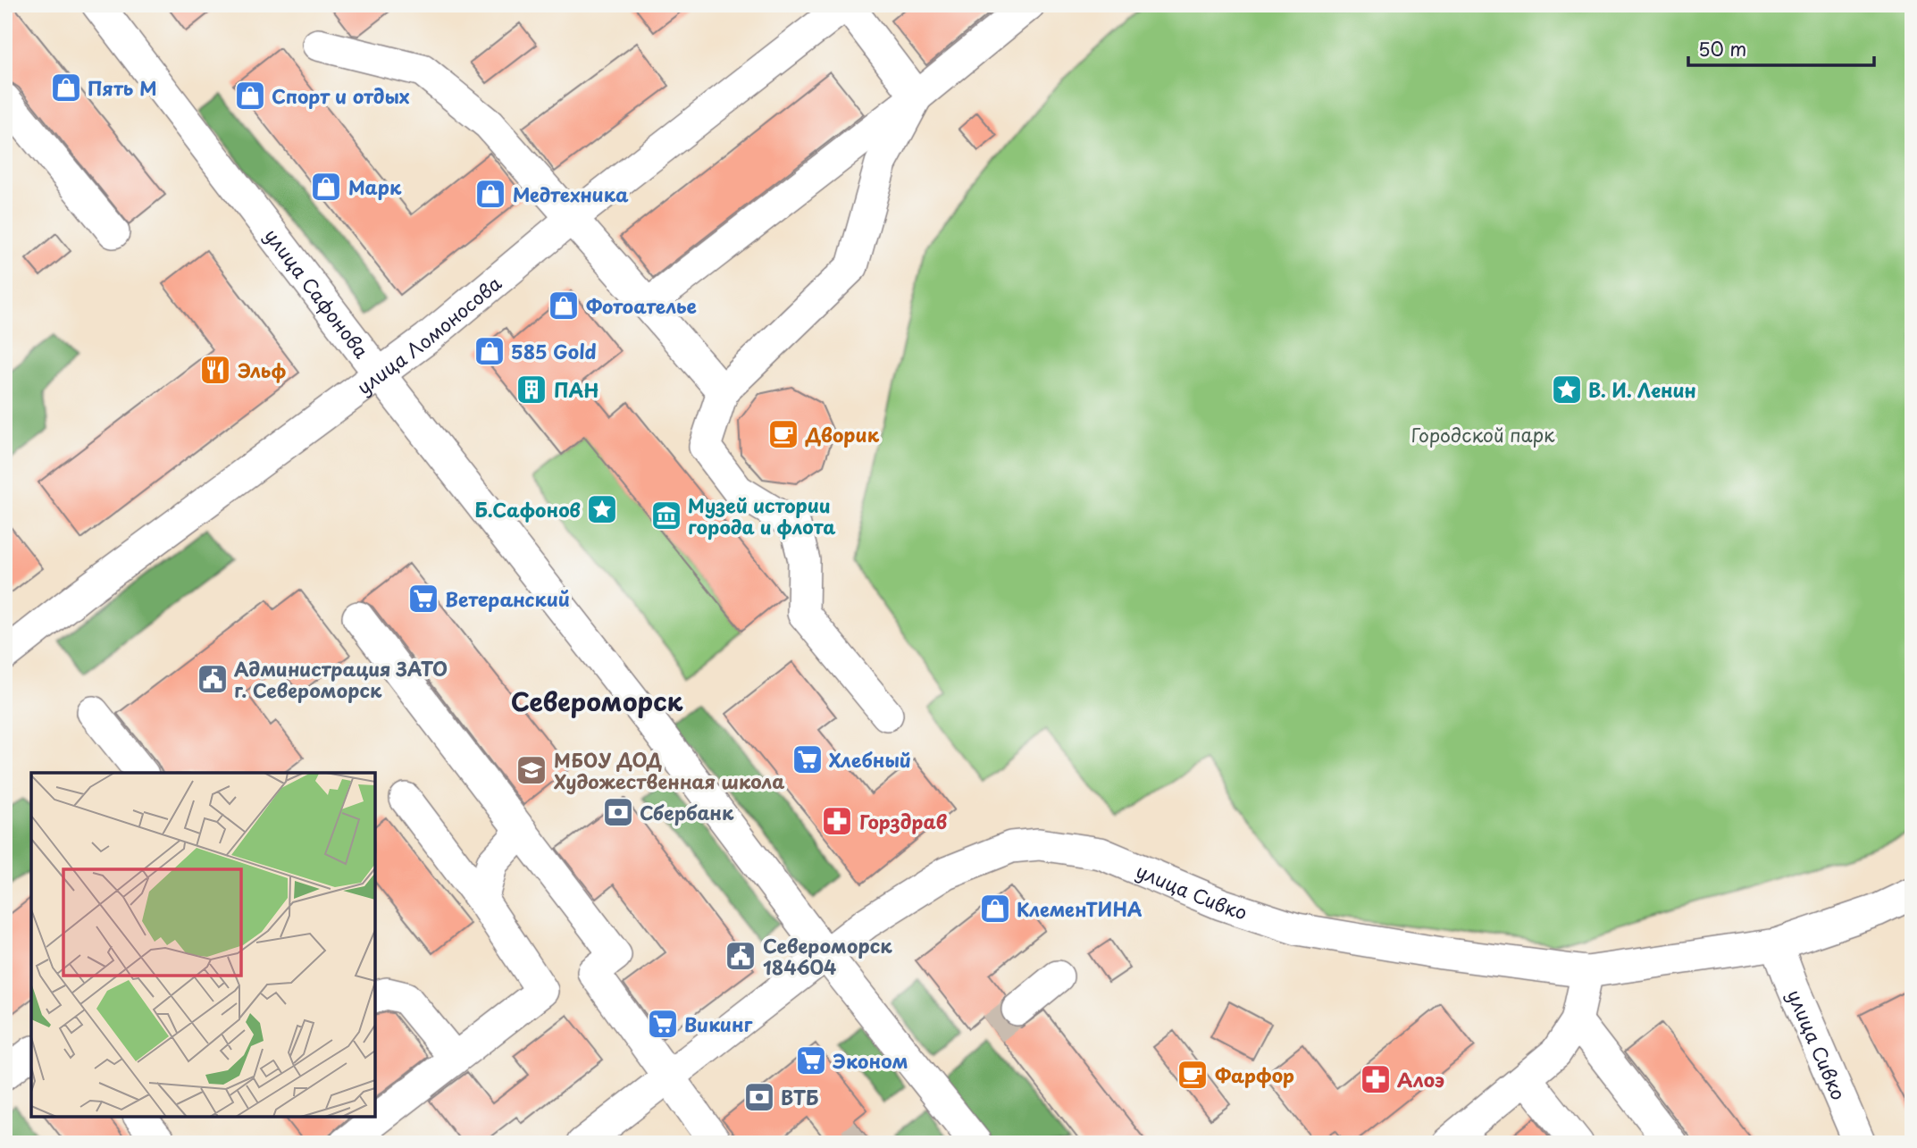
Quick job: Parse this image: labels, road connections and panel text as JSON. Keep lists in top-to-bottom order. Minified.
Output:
{"streets":{"street":["улица Сафонова","улица Ломоносова","улица Сивко"]},"crossings":[["улица Сафонова","улица Ломоносова"],["улица Сафонова","улица Сивко"]],"districts":["Североморск"],"parks":["Городской парк"],"places":{"shop":["Пять М","Спорт и отдых","Марк","Медтехника","Фотоателье","585 Gold","КлеменТИНА"],"restaurant":["Эльф"],"building":["ПАН"],"place":["В. И. Ленин","Б.Сафонов"],"cafe":["Дворик","Фарфор"],"museum":["Музей истории города и флота"],"supermarket":["Ветеранский","Хлебный","Викинг","Эконом"],"public building":["Администрация ЗАТО г. Североморск","Североморск 184604"],"school or university":["МБОУ ДОД Художественная школа"],"bank":["Сбербанк","ВТБ"],"pharmacy":["Горздрав","Алоэ"]},"scale_bar":"50 m"}
